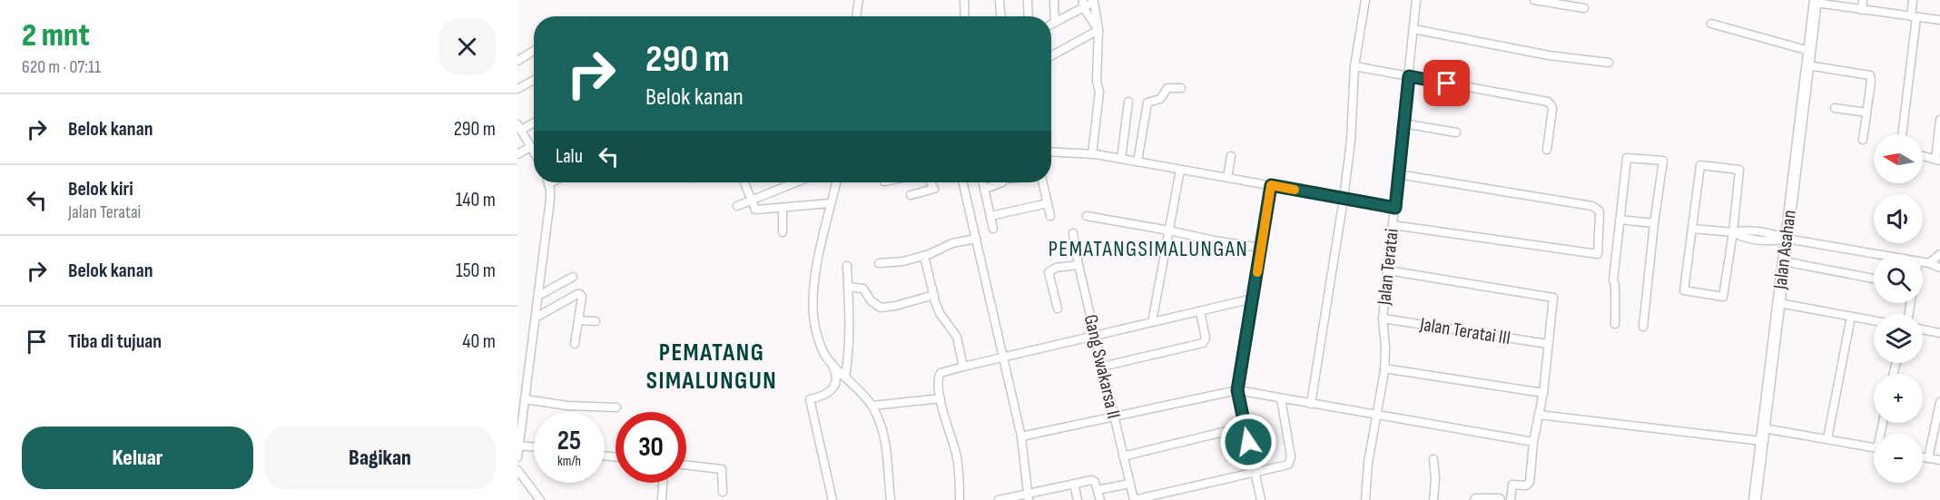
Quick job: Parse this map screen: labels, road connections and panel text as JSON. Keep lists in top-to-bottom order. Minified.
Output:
{"streets":{"main road":["Jalan Asahan"],"street":["Jalan Teratai","Jalan Teratai III","Gang Swakarsa II"]},"crossings":[["Jalan Teratai","Jalan Teratai III"]],"districts":["PEMATANGSIMALUNGAN","PEMATANG SIMALUNGUN"],"north":"left","page":{"heading":["2 mnt","620 m · 07:11"],"turn":["290 m","Belok kanan"],"list":[{"name":"Belok kanan","value":"290 m"},{"name":"Belok kiri","note":"Jalan Teratai","value":"140 m"},{"name":"Belok kanan","value":"150 m"},{"name":"Tiba di tujuan","value":"40 m"}],"then":"Lalu","map_buttons":["+","−"],"speed":"25 km/h","limit":"30","buttons":["Keluar","Bagikan"]}}
